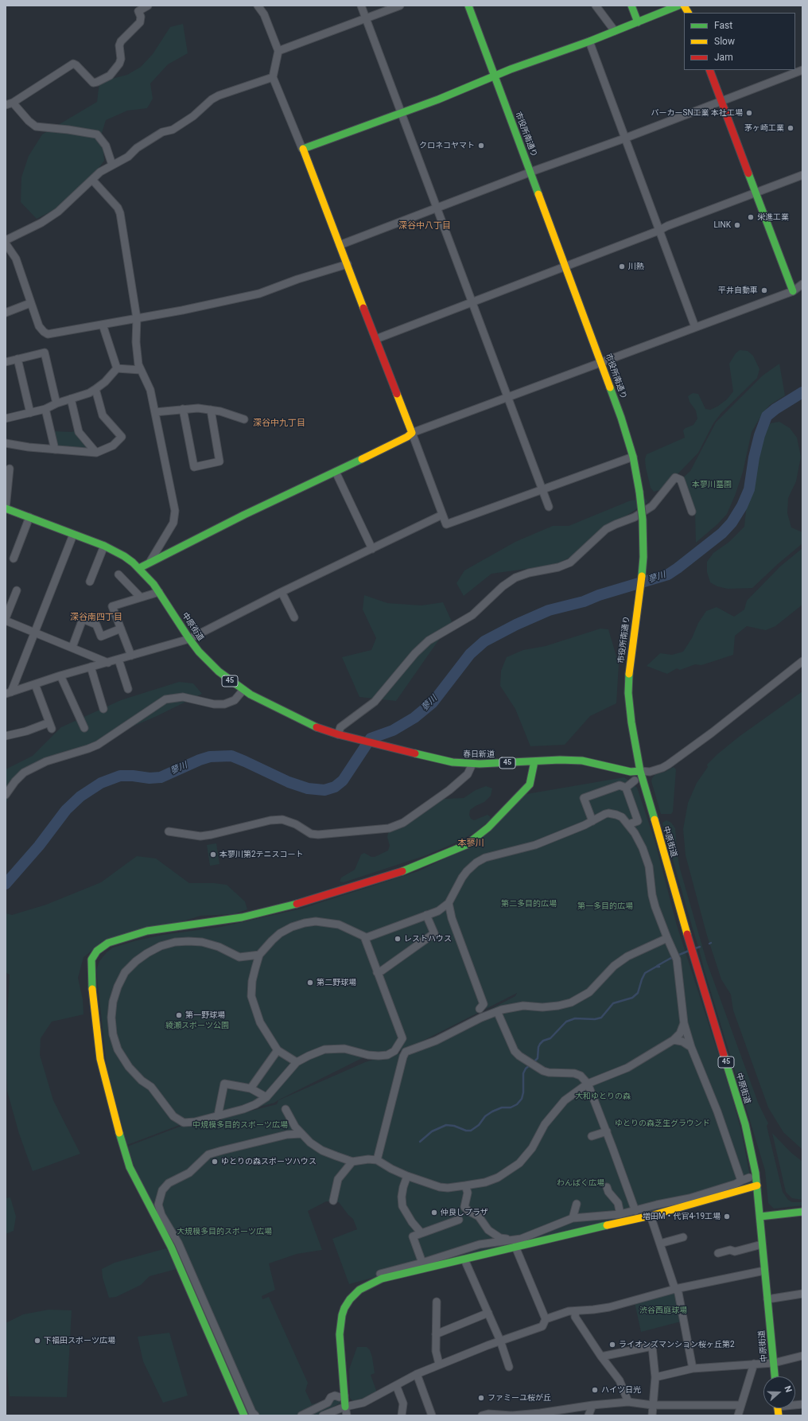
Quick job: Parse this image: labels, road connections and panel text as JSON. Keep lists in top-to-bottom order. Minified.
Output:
{"streets":{"street":["市役所南通り","中原街道","45","春日新道"]},"crossings":[["市役所南通り","中原街道"],["市役所南通り","春日新道"],["中原街道","春日新道"]],"districts":["深谷中八丁目","深谷中九丁目","深谷南四丁目","本蓼川"],"water":["蓼川"],"parks":["本蓼川墓園","第二多目的広場","第一多目的広場","綾瀬スポーツ公園","大和ゆとりの森","ゆとりの森芝生グラウンド","中規模多目的スポーツ広場","わんぱく広場","大規模多目的スポーツ広場","渋谷西庭球場"],"places":["パーカーSN工業 本社工場","茅ヶ崎工業","クロネコヤマト","栄進工業","LINK","川熱","平井自動車","本蓼川第2テニスコート","レストハウス","第二野球場","第一野球場","ゆとりの森スポーツハウス","仲良しプラザ","増田M・代官4-19工場","下福田スポーツ広場","ライオンズマンション桜ヶ丘第2","ハイツ日光","ファミーユ桜が丘"],"legend":["Fast","Slow","Jam"],"north":"right"}
